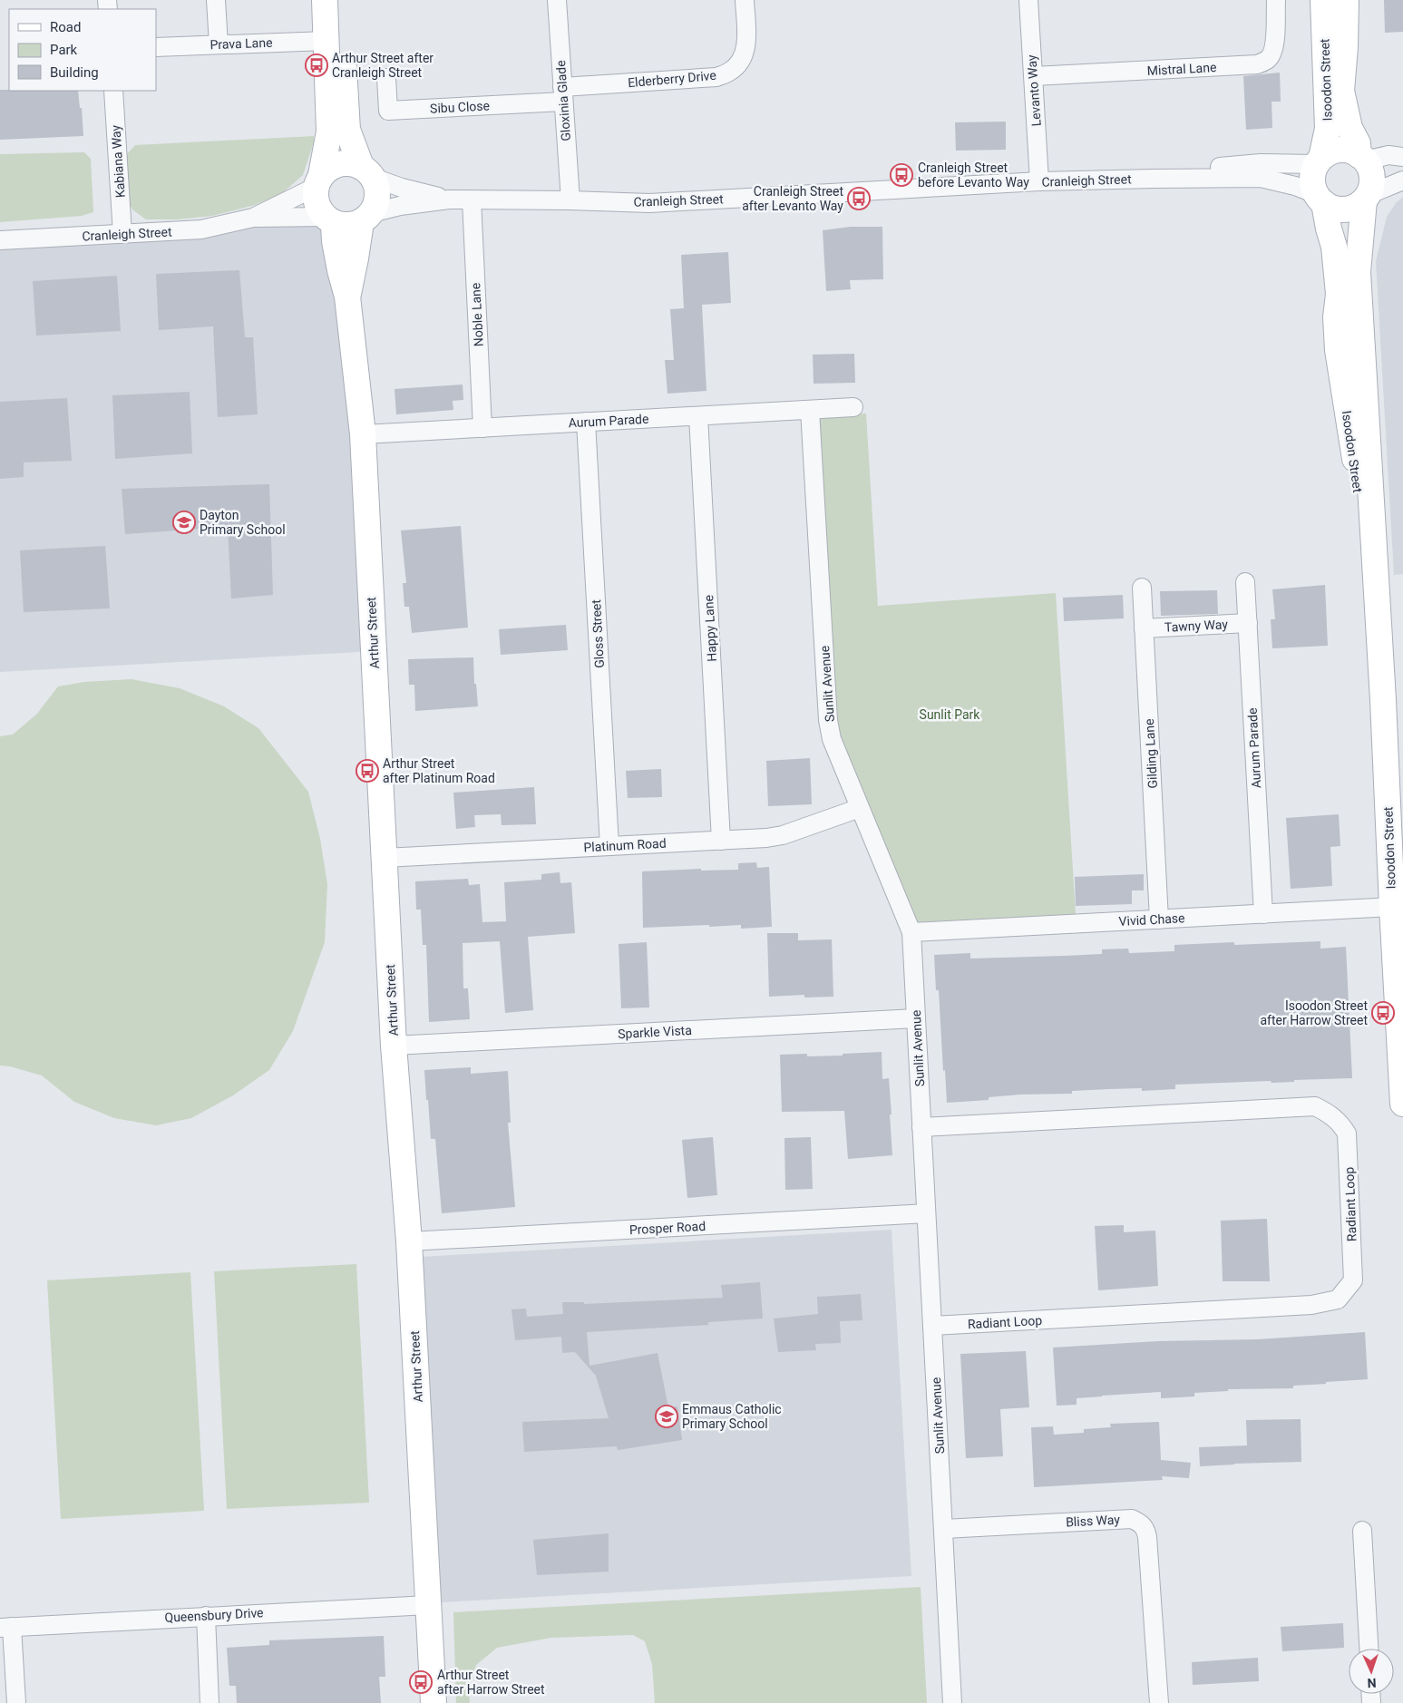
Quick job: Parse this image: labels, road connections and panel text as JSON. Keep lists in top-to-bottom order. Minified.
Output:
{"streets":{"street":["Prava Lane","Mistral Lane","Elderberry Drive","Isoodon Street","Levanto Way","Gloxinia Glade","Sibu Close","Kabiana Way","Cranleigh Street","Noble Lane","Aurum Parade","Tawny Way","Happy Lane","Arthur Street","Gloss Street","Sunlit Avenue","Gilding Lane","Platinum Road","Vivid Chase","Sparkle Vista","Radiant Loop","Prosper Road","Bliss Way","Queensbury Drive"]},"crossings":[["Mistral Lane","Levanto Way"],["Elderberry Drive","Gloxinia Glade"],["Elderberry Drive","Sibu Close"],["Isoodon Street","Cranleigh Street"],["Isoodon Street","Vivid Chase"],["Levanto Way","Cranleigh Street"],["Gloxinia Glade","Sibu Close"],["Gloxinia Glade","Cranleigh Street"],["Kabiana Way","Cranleigh Street"],["Cranleigh Street","Noble Lane"],["Cranleigh Street","Arthur Street"],["Noble Lane","Aurum Parade"],["Aurum Parade","Tawny Way"],["Aurum Parade","Happy Lane"],["Aurum Parade","Arthur Street"],["Aurum Parade","Gloss Street"],["Aurum Parade","Sunlit Avenue"],["Aurum Parade","Vivid Chase"],["Tawny Way","Gilding Lane"],["Happy Lane","Platinum Road"],["Arthur Street","Platinum Road"],["Arthur Street","Sparkle Vista"],["Arthur Street","Prosper Road"],["Arthur Street","Queensbury Drive"],["Gloss Street","Platinum Road"],["Sunlit Avenue","Platinum Road"],["Sunlit Avenue","Vivid Chase"],["Sunlit Avenue","Sparkle Vista"],["Sunlit Avenue","Radiant Loop"],["Sunlit Avenue","Prosper Road"],["Sunlit Avenue","Bliss Way"],["Gilding Lane","Vivid Chase"]],"parks":["Sunlit Park"],"places":{"bus stop":["Arthur Street after Cranleigh Street","Cranleigh Street before Levanto Way","Cranleigh Street after Levanto Way","Arthur Street after Platinum Road","Isoodon Street after Harrow Street","Arthur Street after Harrow Street"],"school or university":["Dayton Primary School","Emmaus Catholic Primary School"]},"legend":["Road","Park","Building"],"north":"bottom"}
